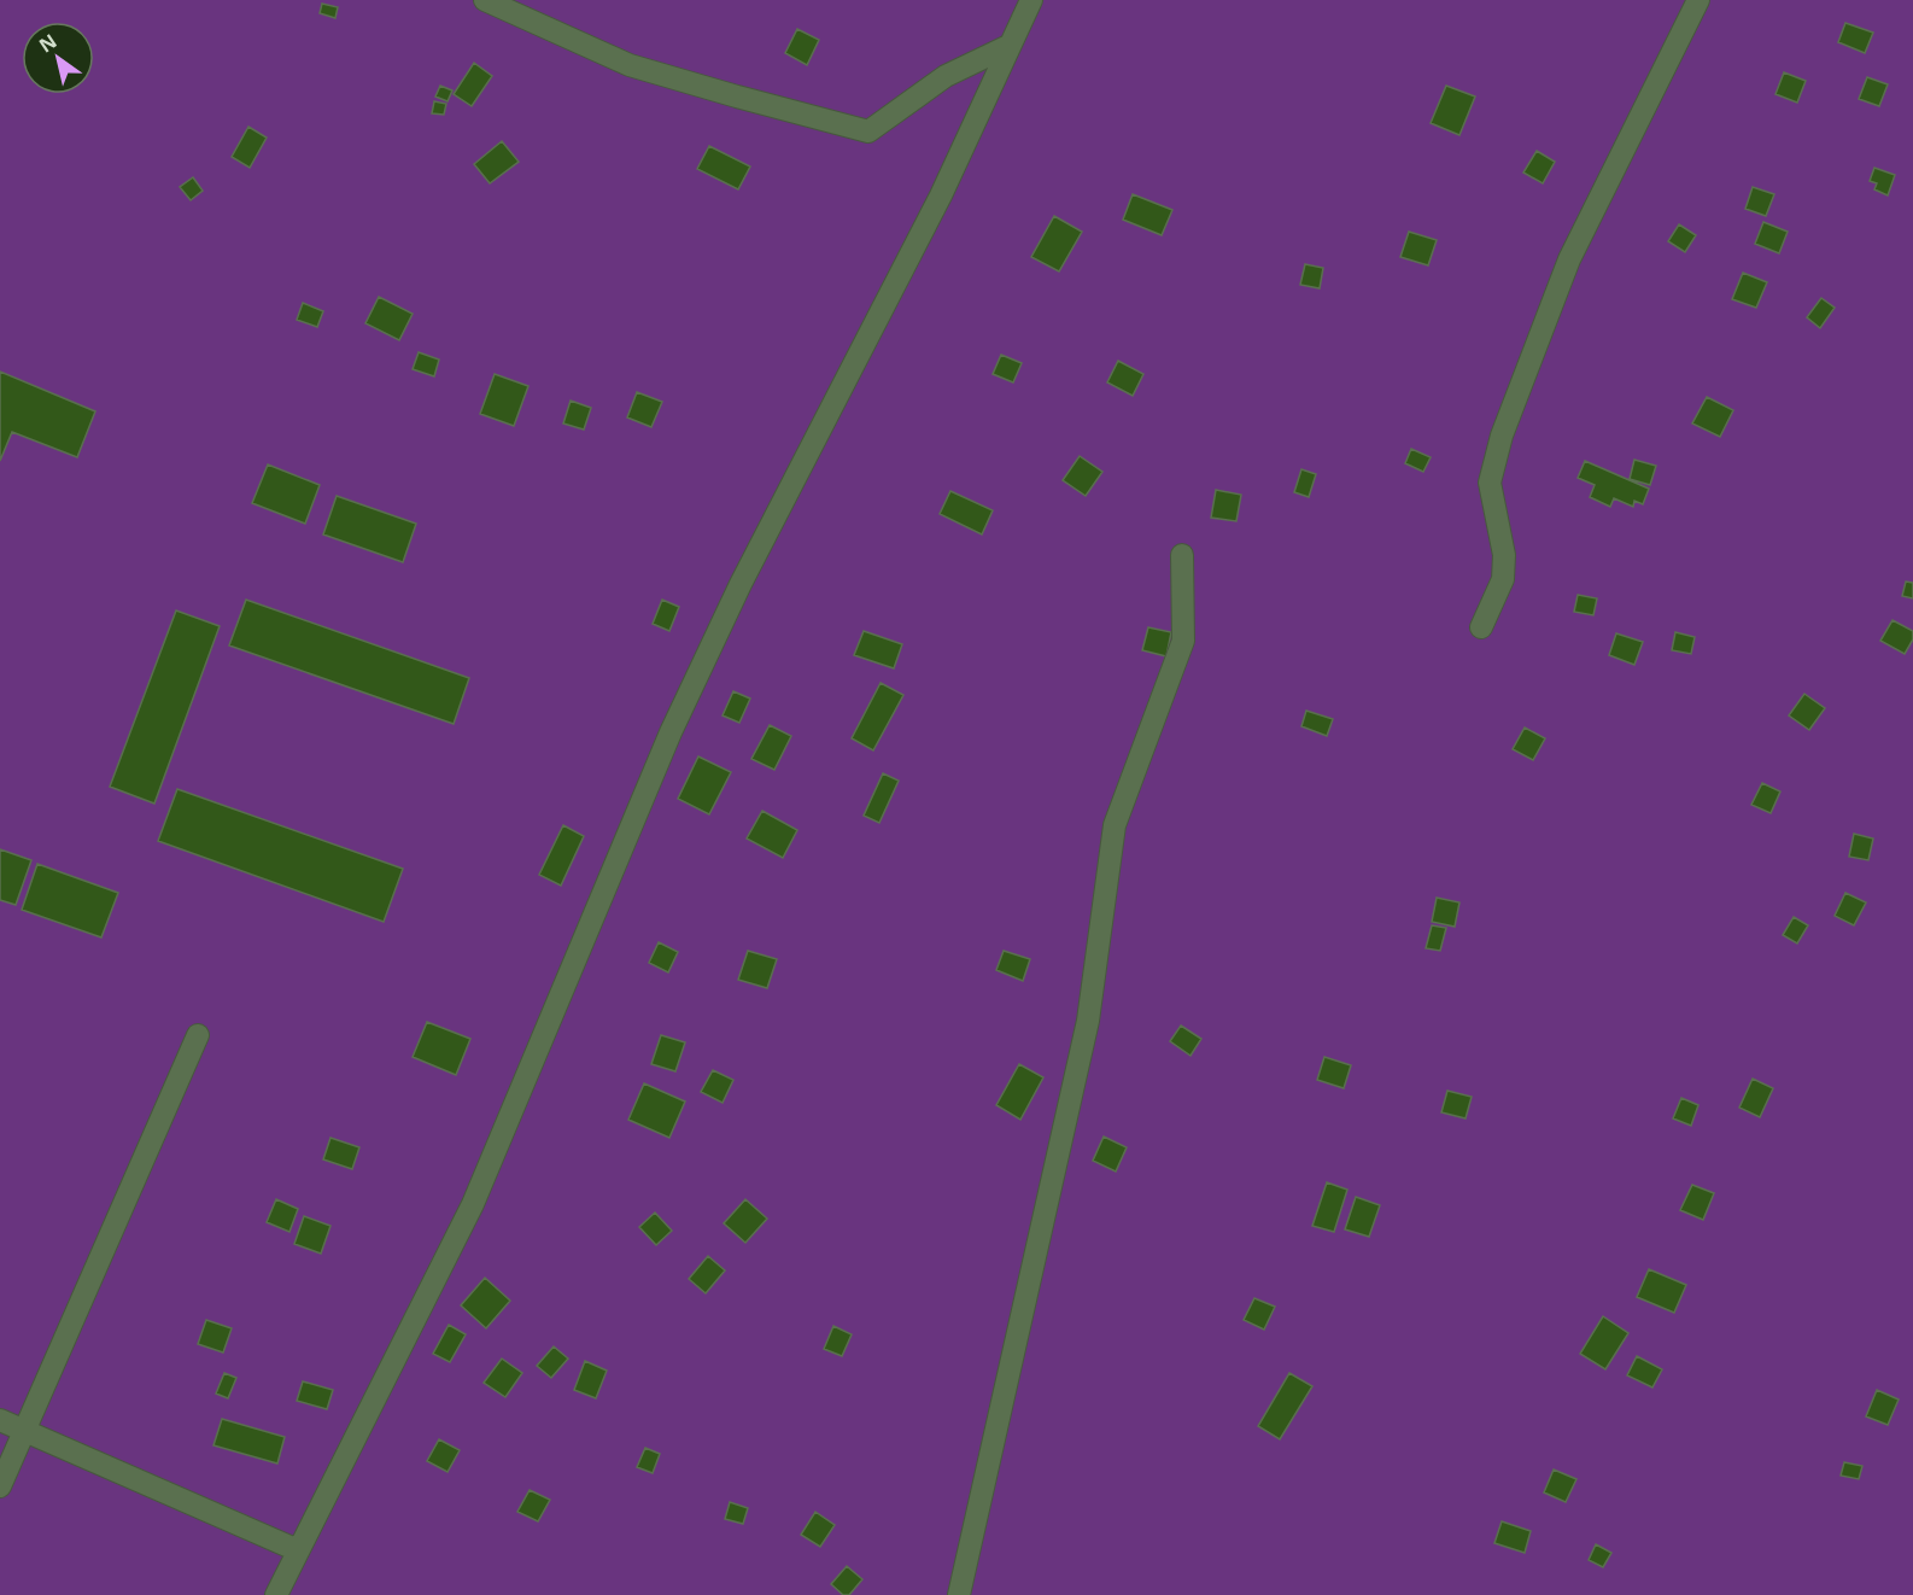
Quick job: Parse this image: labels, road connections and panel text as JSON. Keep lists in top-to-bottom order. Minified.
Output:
{"north":"top left"}
